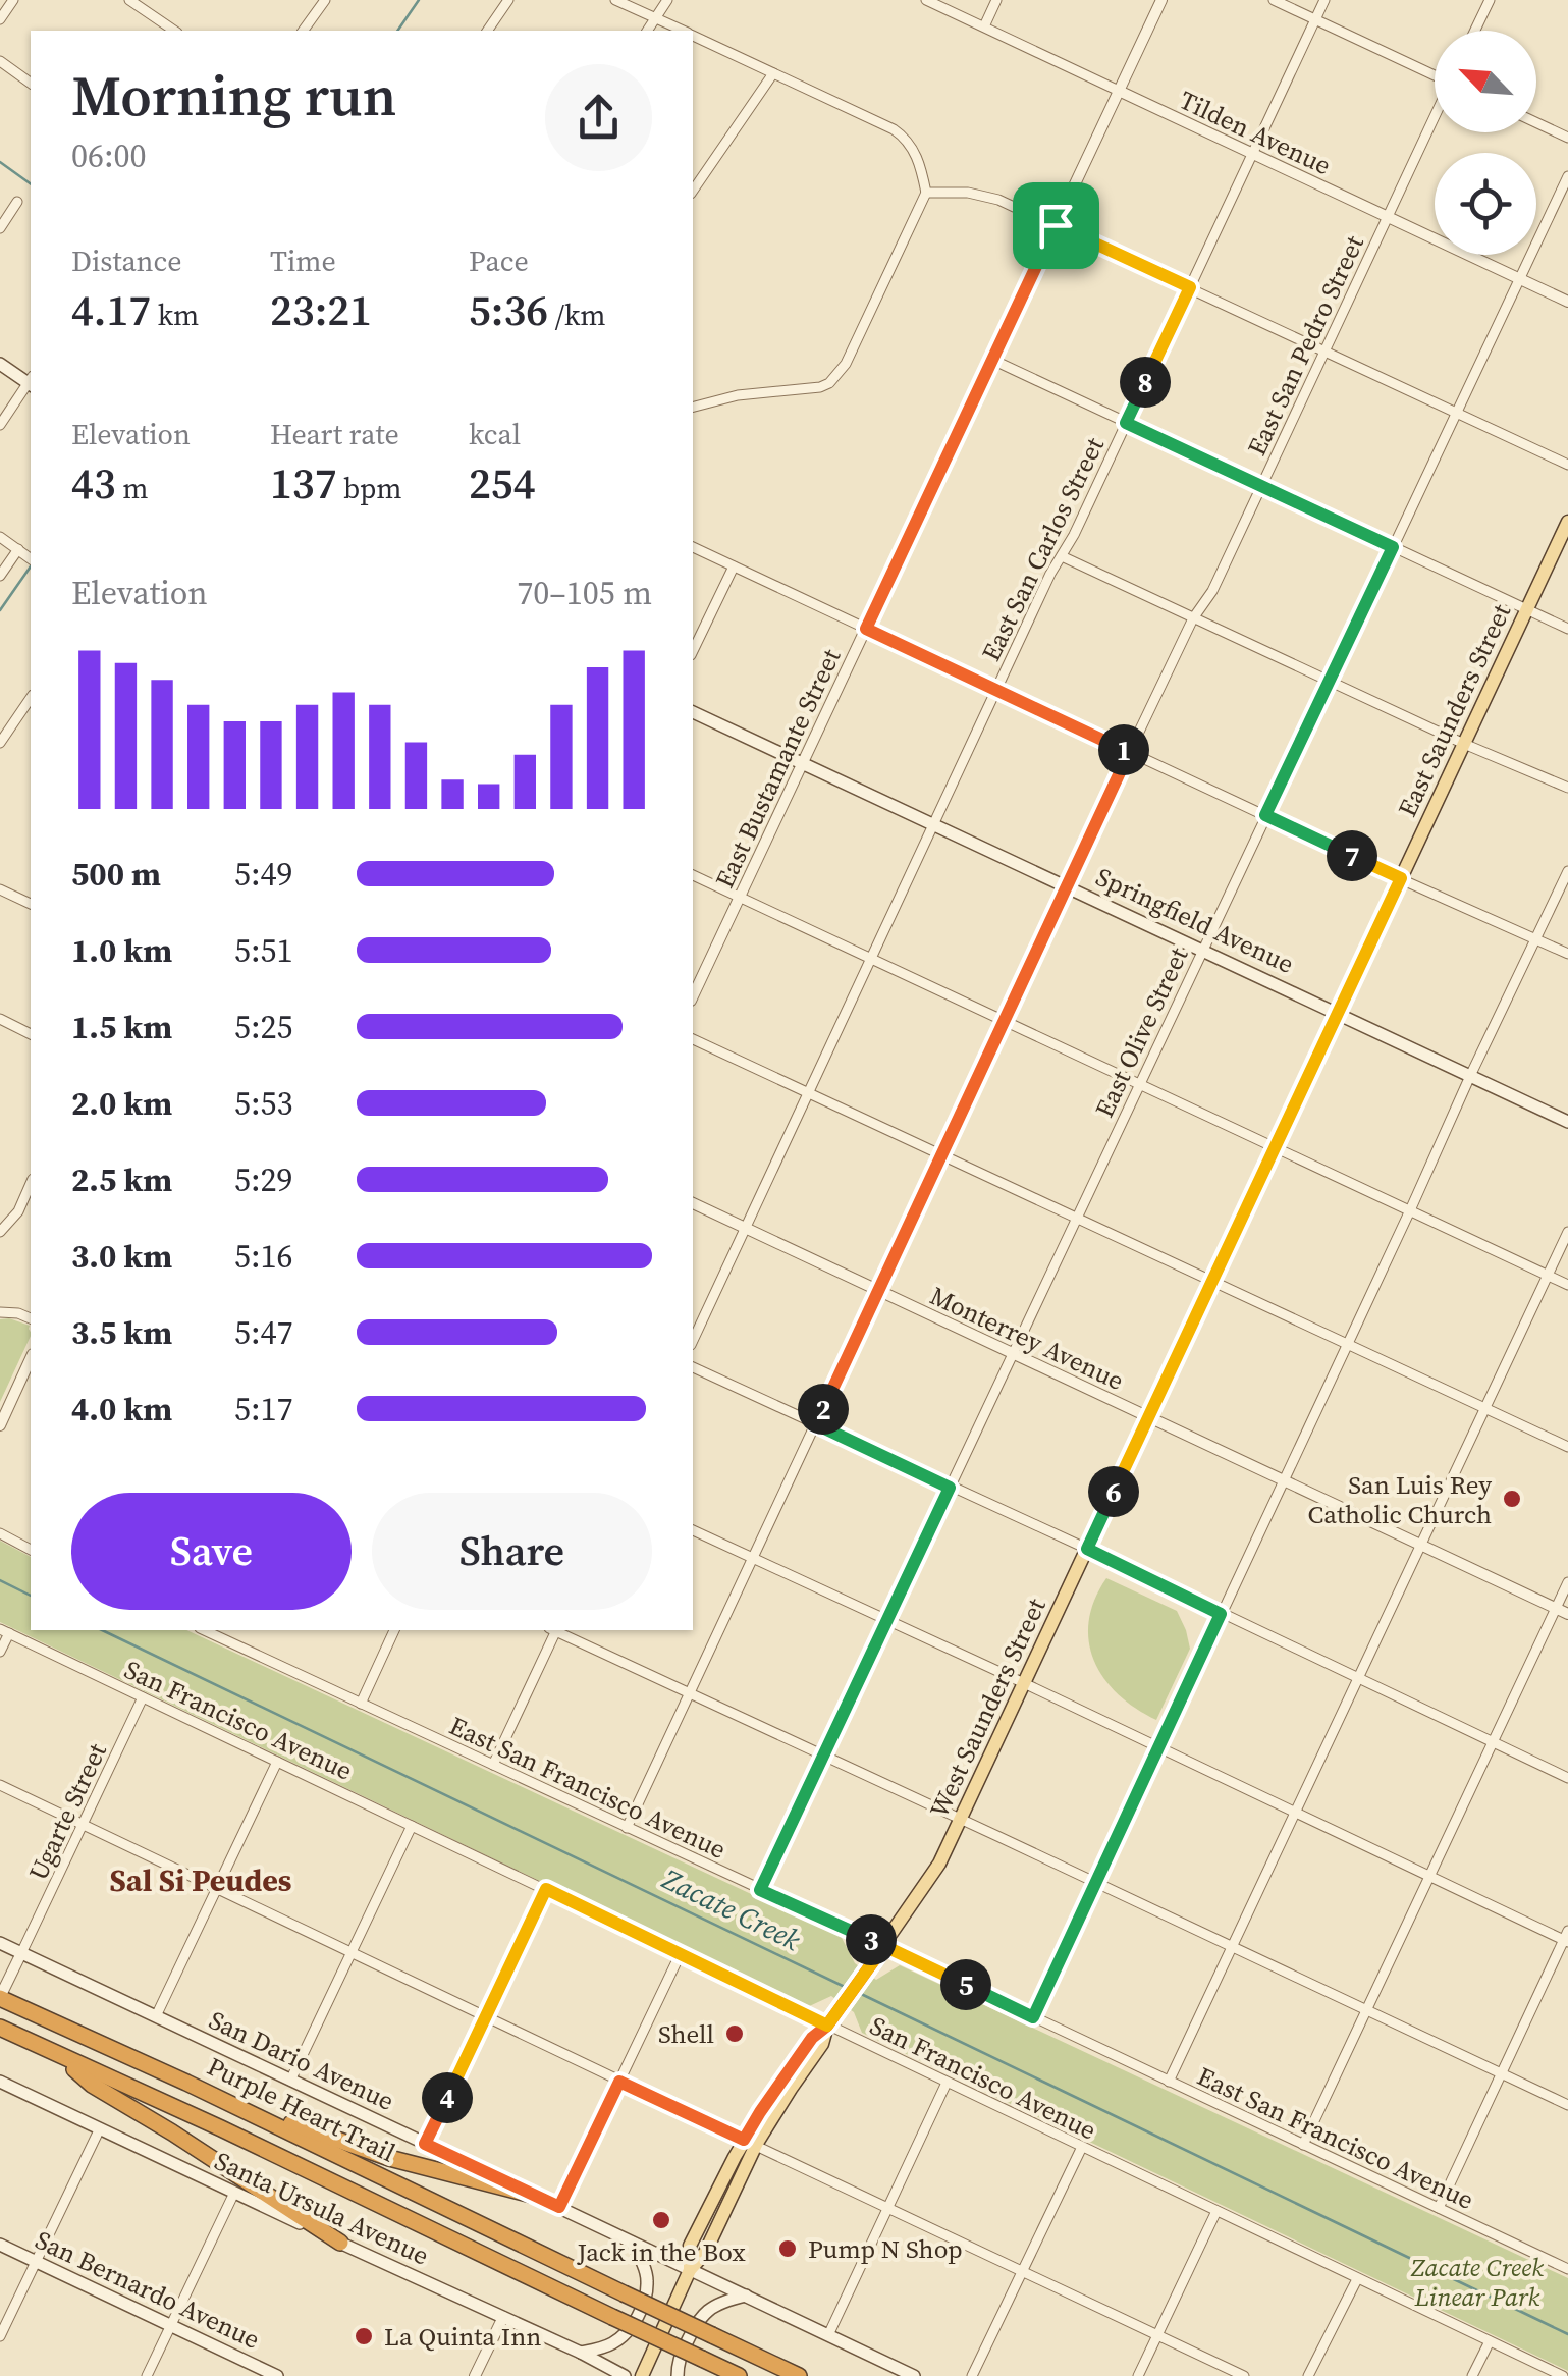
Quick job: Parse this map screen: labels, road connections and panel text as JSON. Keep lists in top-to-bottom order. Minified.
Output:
{"streets":{"highway":["Purple Heart Trail"],"main road":["East Saunders Street","Springfield Avenue","West Saunders Street","San Dario Avenue","Santa Ursula Avenue","San Bernardo Avenue"],"street":["Tilden Avenue","East San Pedro Street","East San Carlos Street","East Bustamante Street","East Olive Street","Monterrey Avenue","San Francisco Avenue","East San Francisco Avenue","Ugarte Street"]},"crossings":[["Tilden Avenue","East San Pedro Street"],["Tilden Avenue","East San Carlos Street"],["Tilden Avenue","East Bustamante Street"],["Tilden Avenue","East Olive Street"],["East San Pedro Street","Springfield Avenue"],["East San Pedro Street","Monterrey Avenue"],["East San Pedro Street","East San Francisco Avenue"],["East San Carlos Street","Springfield Avenue"],["East San Carlos Street","Monterrey Avenue"],["East Saunders Street","Springfield Avenue"],["East Saunders Street","Monterrey Avenue"],["East Saunders Street","West Saunders Street"],["East Bustamante Street","Springfield Avenue"],["Springfield Avenue","East Olive Street"],["East Olive Street","Monterrey Avenue"],["East Olive Street","East San Francisco Avenue"],["Monterrey Avenue","West Saunders Street"],["West Saunders Street","San Francisco Avenue"],["West Saunders Street","East San Francisco Avenue"],["West Saunders Street","San Dario Avenue"],["San Francisco Avenue","Ugarte Street"],["Ugarte Street","San Dario Avenue"],["Ugarte Street","Purple Heart Trail"]],"districts":["Sal Si Peudes"],"water":["Zacate Creek"],"parks":["Zacate Creek Linear Park"],"places":["San Luis Rey Catholic Church","Shell","Jack in the Box","Pump N Shop","La Quinta Inn"],"north":"top left","page":{"heading":["Morning run","06:00"],"stats":[["Distance","4.17 km"],["Time","23:21"],["Pace","5:36 /km"],["Elevation","43 m"],["Heart rate","137 bpm"],["kcal","254"]],"pins":["8","1","7","2","6","3","5","4"],"chart":["Elevation","70–105 m"],"list":[{"name":"500 m","note":"5:49"},{"name":"1.0 km","note":"5:51"},{"name":"1.5 km","note":"5:25"},{"name":"2.0 km","note":"5:53"},{"name":"2.5 km","note":"5:29"},{"name":"3.0 km","note":"5:16"},{"name":"3.5 km","note":"5:47"},{"name":"4.0 km","note":"5:17"}],"buttons":["Save","Share"]}}
